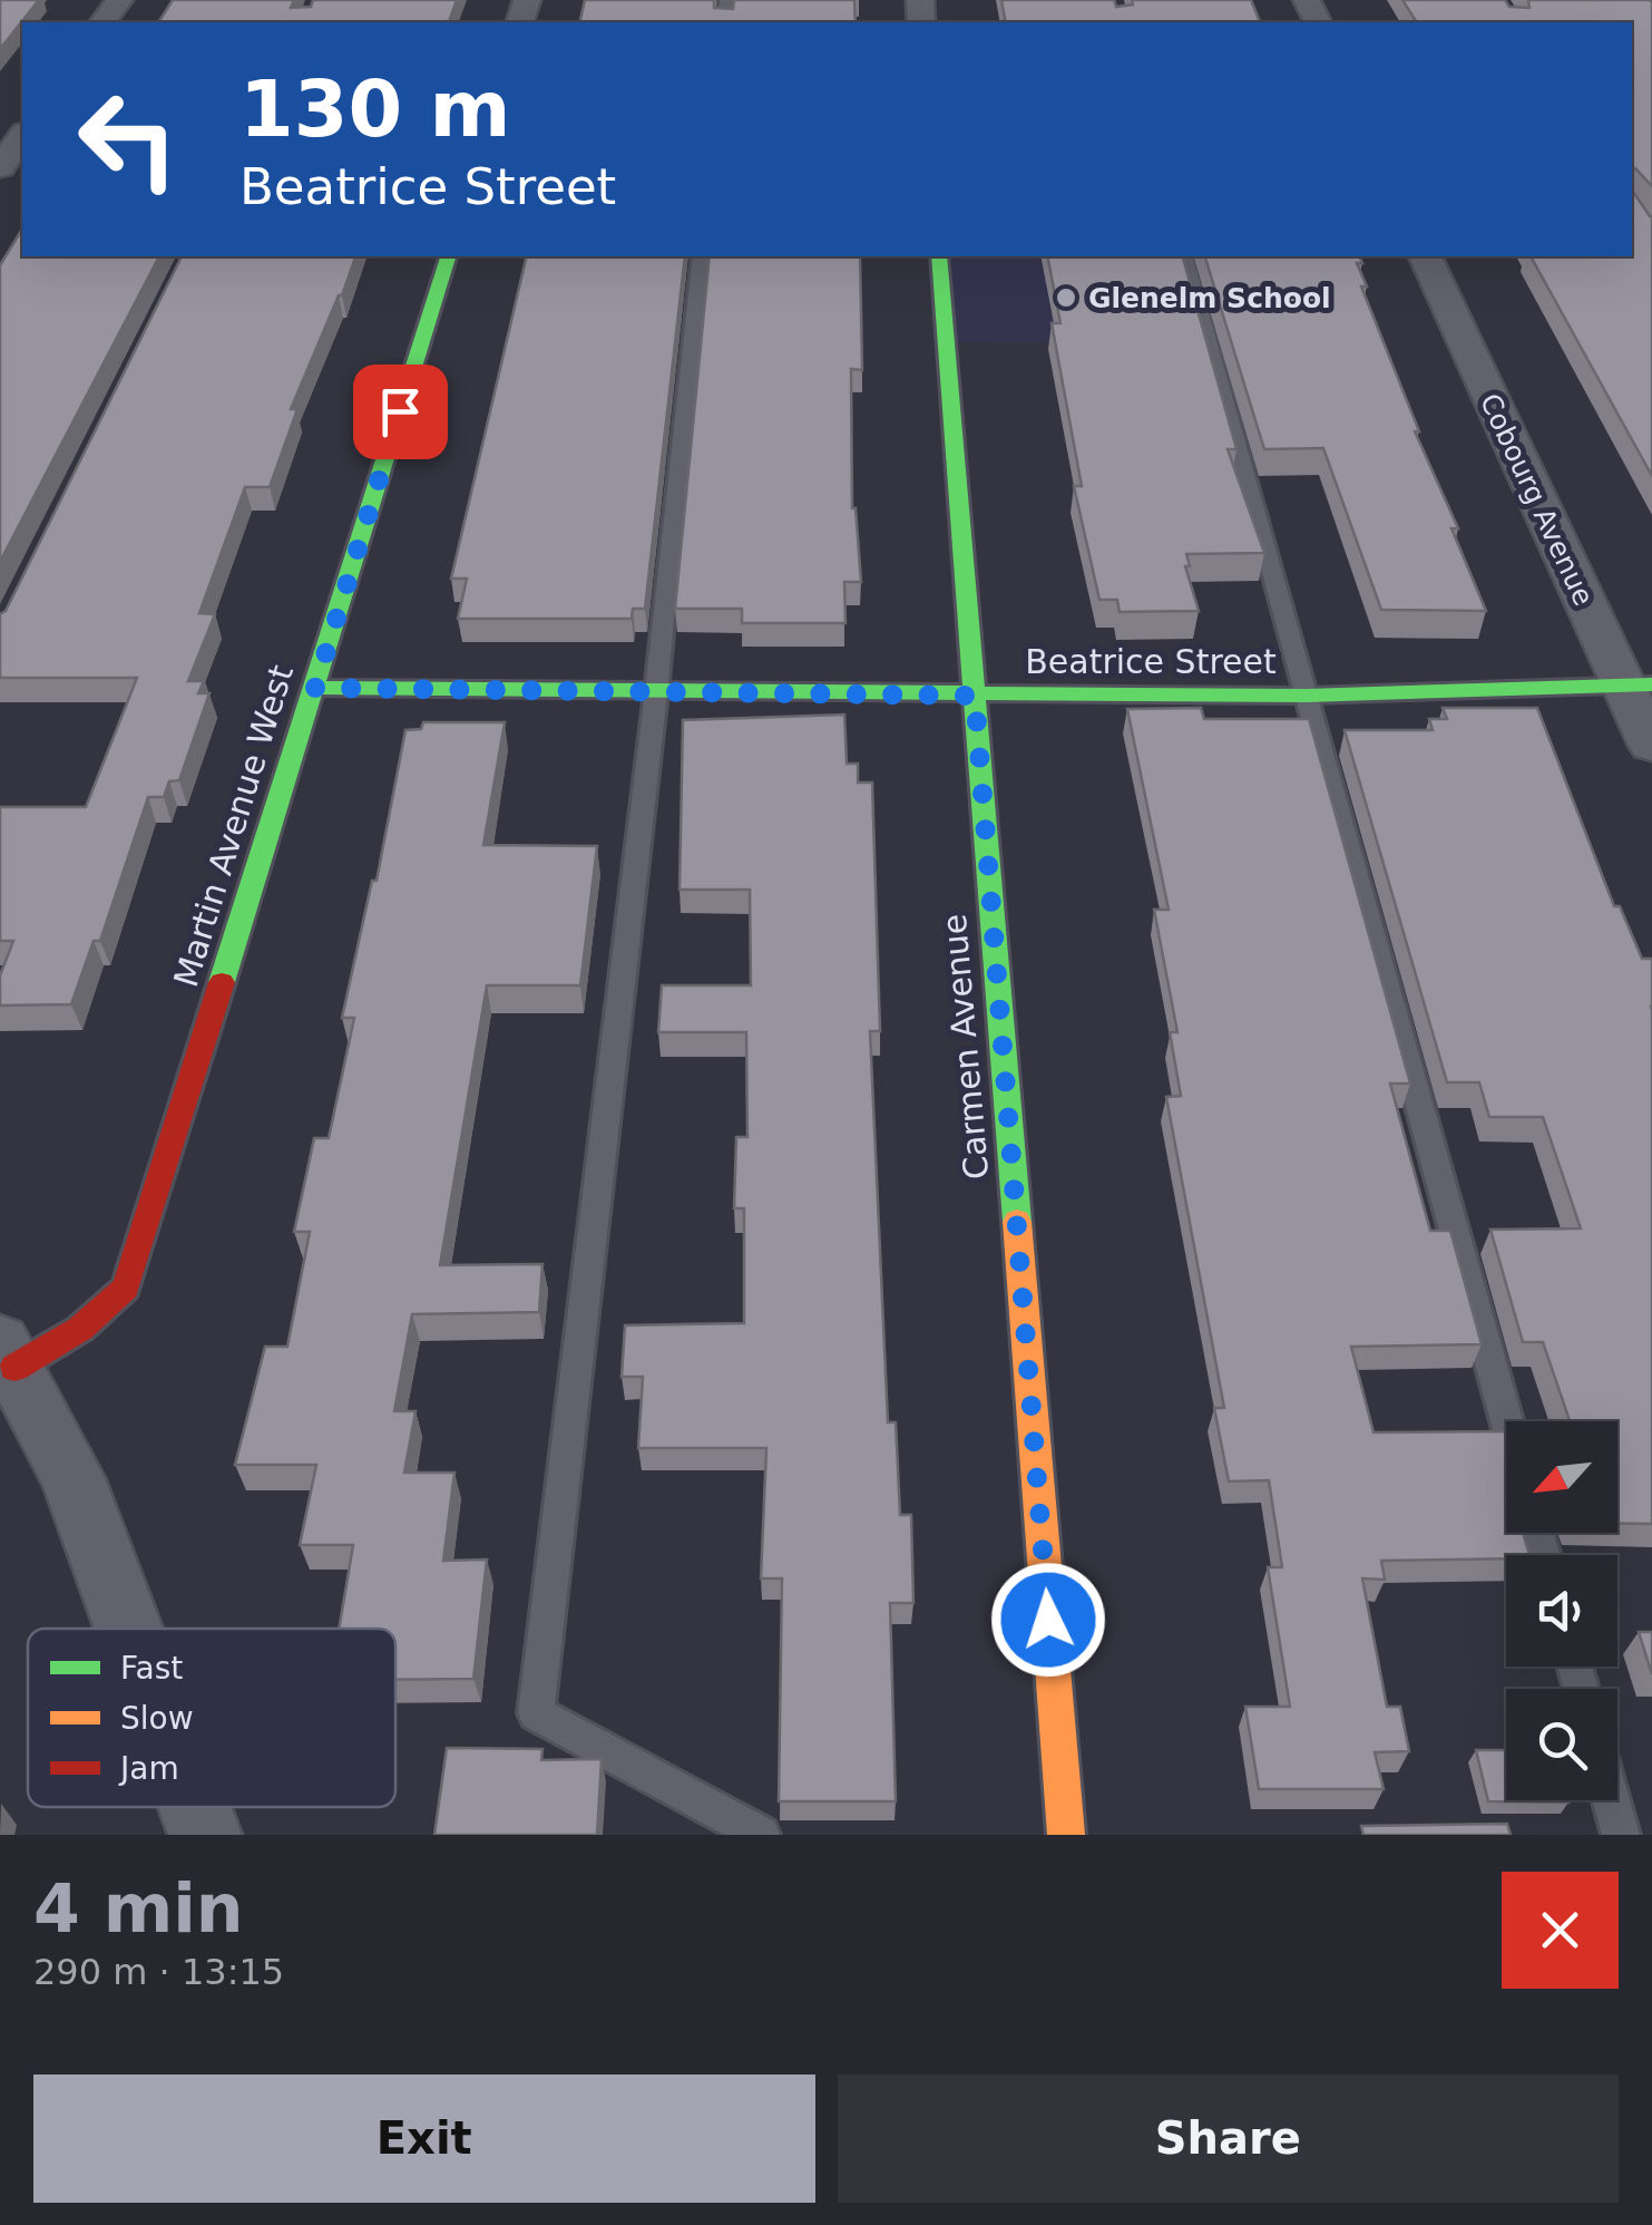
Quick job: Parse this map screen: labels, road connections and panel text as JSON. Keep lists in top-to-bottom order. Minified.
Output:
{"streets":{"street":["Cobourg Avenue","Beatrice Street","Martin Avenue West","Carmen Avenue"]},"crossings":[["Cobourg Avenue","Beatrice Street"],["Beatrice Street","Martin Avenue West"],["Beatrice Street","Carmen Avenue"]],"places":["Glenelm School"],"legend":["Fast","Slow","Jam"],"north":"bottom left","page":{"turn":["130 m","Beatrice Street"],"heading":["4 min","290 m · 13:15"],"buttons":["Exit","Share"]}}
